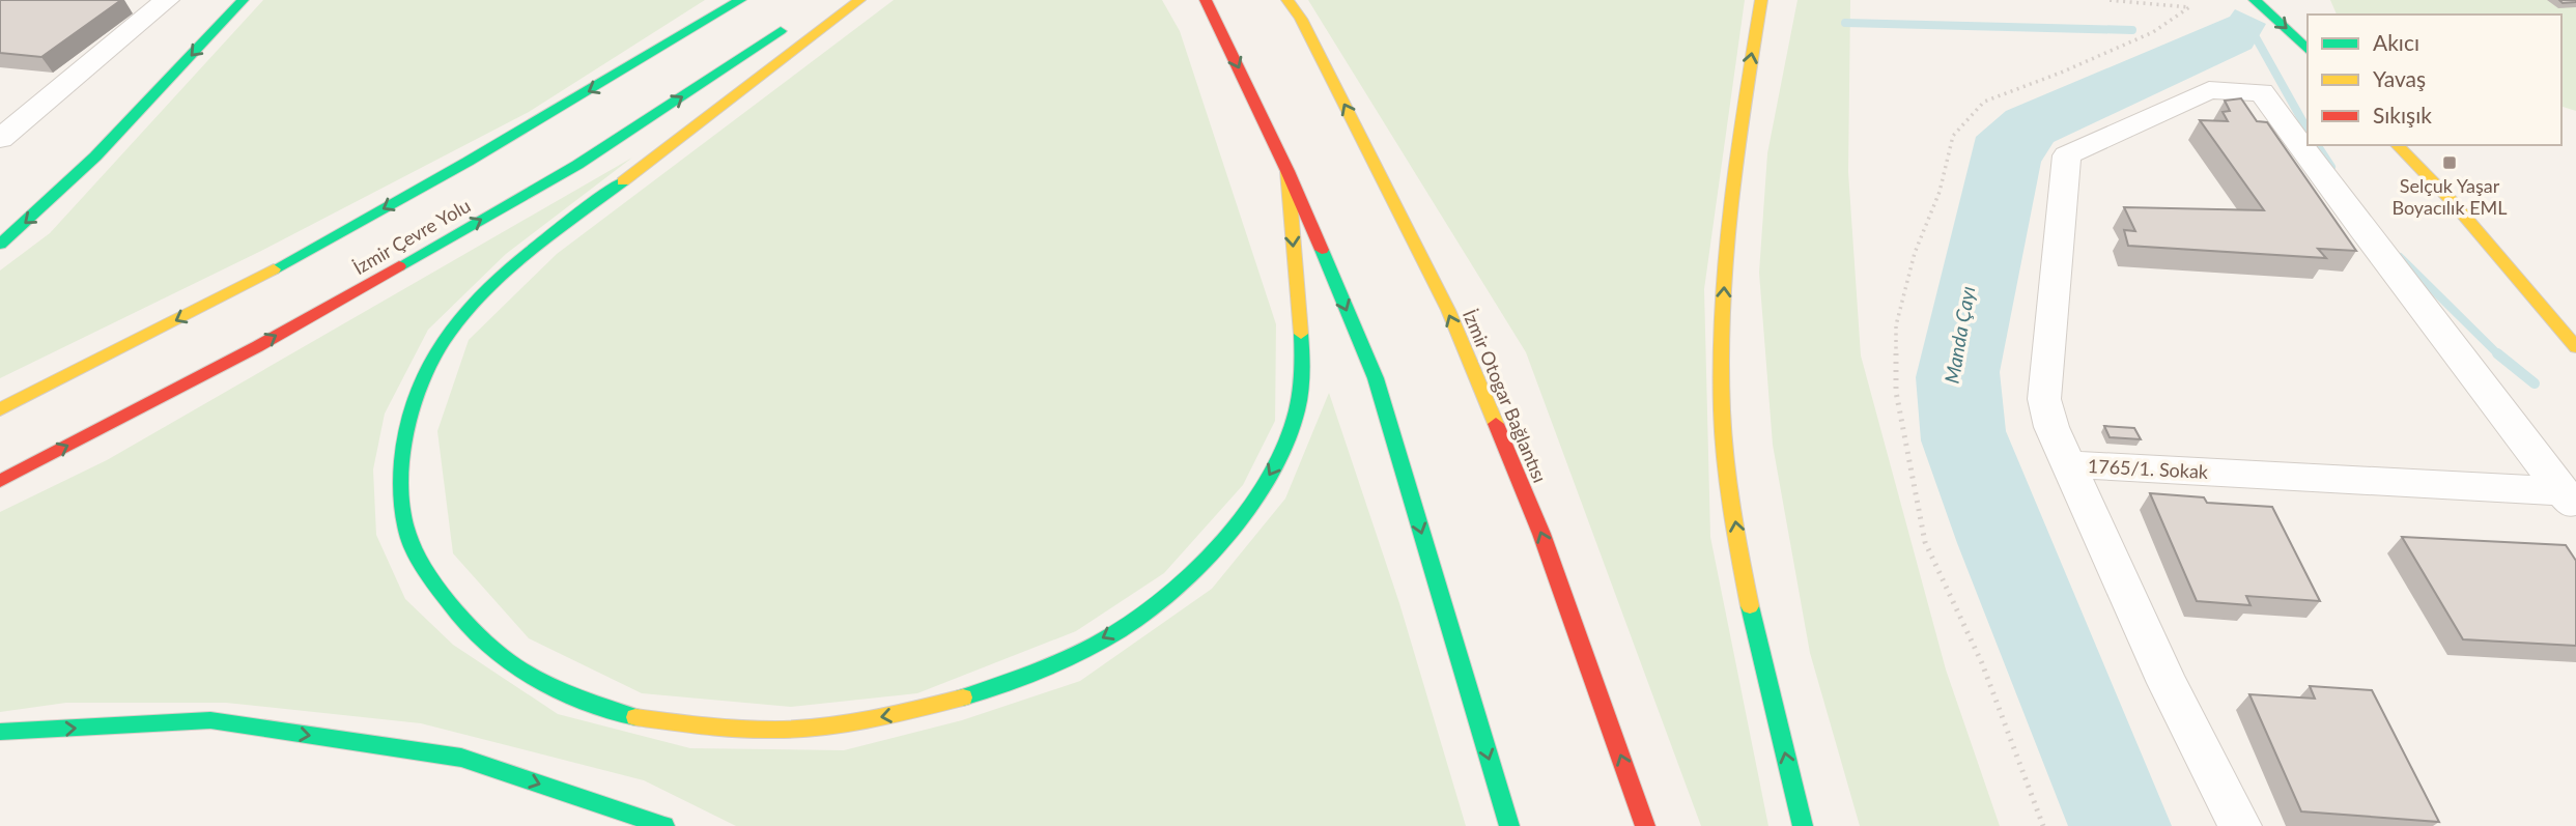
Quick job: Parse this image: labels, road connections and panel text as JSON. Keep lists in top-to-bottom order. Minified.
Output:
{"streets":{"main road":["İzmir Çevre Yolu","İzmir Otogar Bağlantısı"],"street":["1765/1. Sokak"]},"water":["Manda Çayı"],"places":{"transit":["Selçuk Yaşar Boyacılık EML"]},"legend":["Akıcı","Yavaş","Sıkışık"]}
